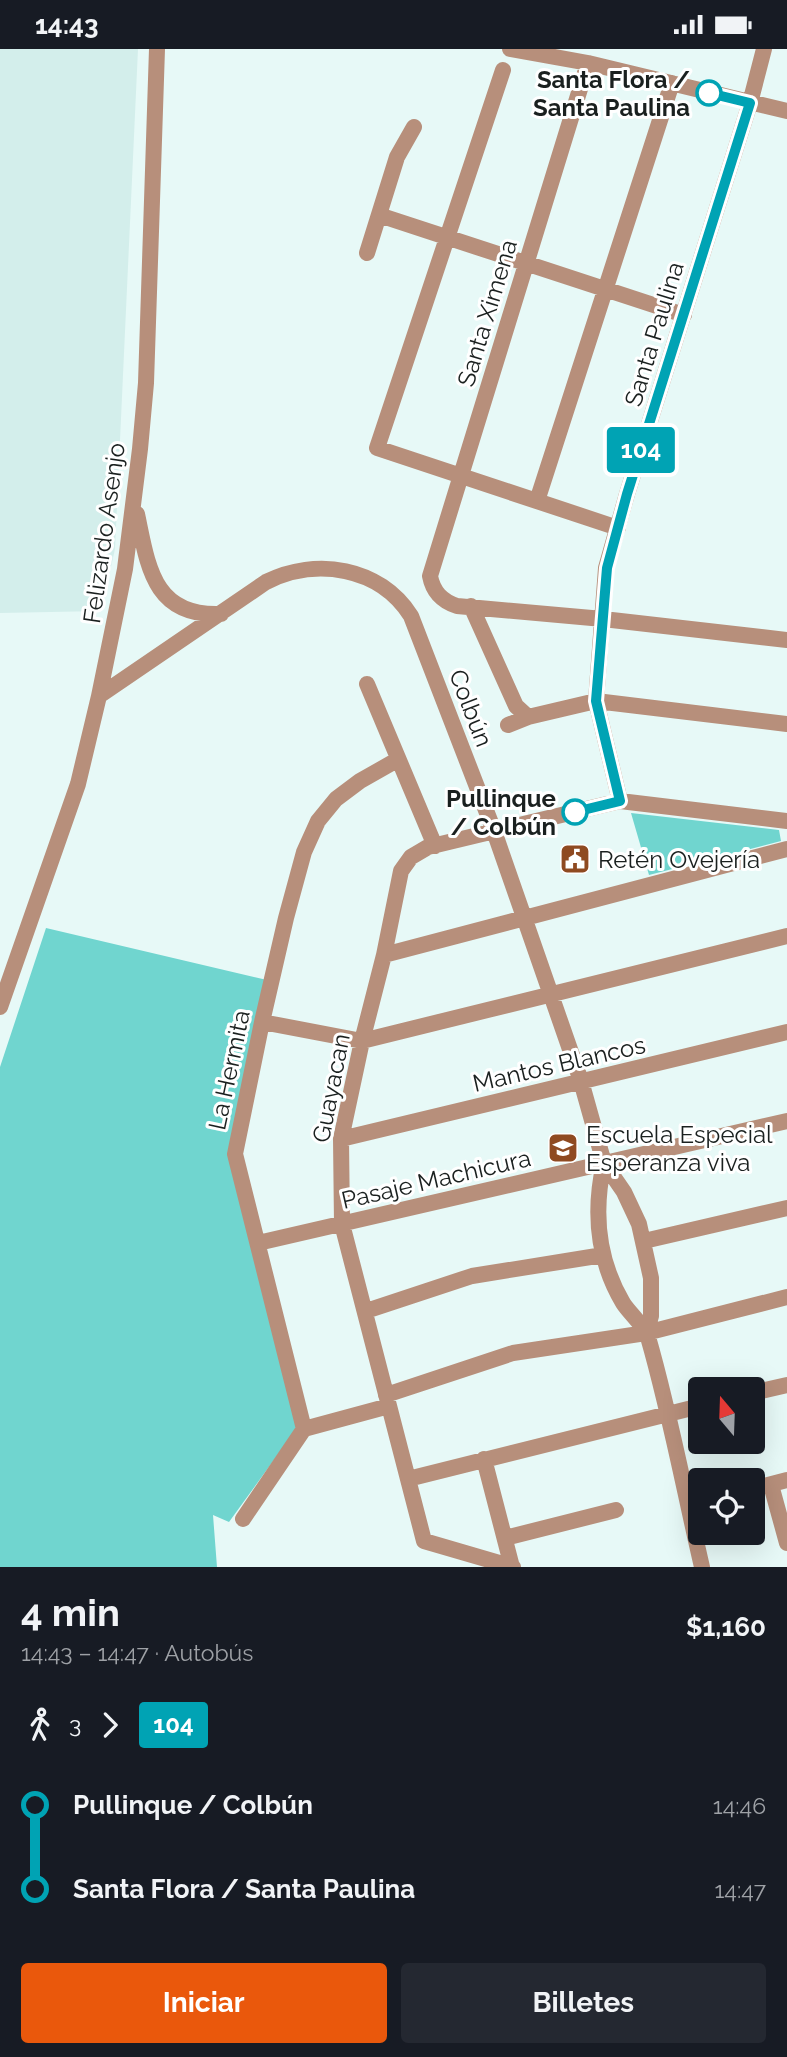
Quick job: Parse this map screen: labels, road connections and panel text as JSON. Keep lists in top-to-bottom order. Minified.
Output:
{"streets":{"street":["Santa Ximena","Santa Paulina","Felizardo Asenjo","Colbún","Mantos Blancos","La Hermita","Guayacan","Pasaje Machicura"]},"crossings":[["Santa Paulina","Guayacan"],["Felizardo Asenjo","Colbún"],["Colbún","Mantos Blancos"],["Colbún","Guayacan"],["Colbún","Pasaje Machicura"],["Mantos Blancos","Guayacan"],["La Hermita","Pasaje Machicura"],["Guayacan","Pasaje Machicura"]],"places":{"other":["Santa Flora / Santa Paulina","Pullinque / Colbún"],"public building":["Retén Ovejería"],"school or university":["Escuela Especial Esperanza viva"]},"lines":["bus line 104"],"north":"top","page":{"status":"14:43","on_map":"104","heading":["4 min","14:43 – 14:47 · Autobús","$1,160"],"legs":["3","104"],"list":[{"name":"Pullinque / Colbún","value":"14:46"},{"name":"Santa Flora / Santa Paulina","value":"14:47"}],"buttons":["Iniciar","Billetes"]}}
